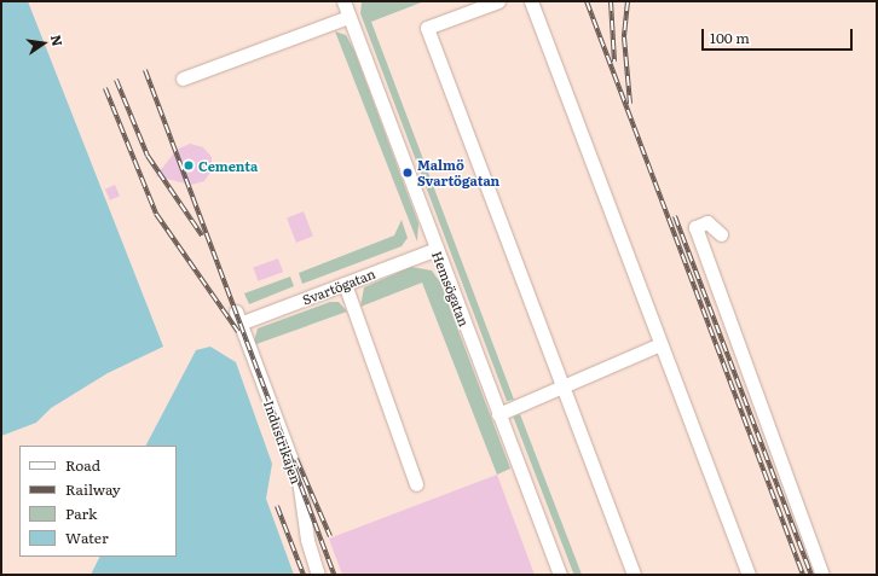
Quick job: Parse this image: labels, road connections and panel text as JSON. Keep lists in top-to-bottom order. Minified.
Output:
{"streets":{"street":["Svartögatan","Hemsögatan","Industrikajen"]},"crossings":[["Svartögatan","Hemsögatan"],["Svartögatan","Industrikajen"]],"places":["Cementa","Malmö Svartögatan"],"legend":["Road","Railway","Park","Water"],"scale_bar":"100 m","north":"right"}
